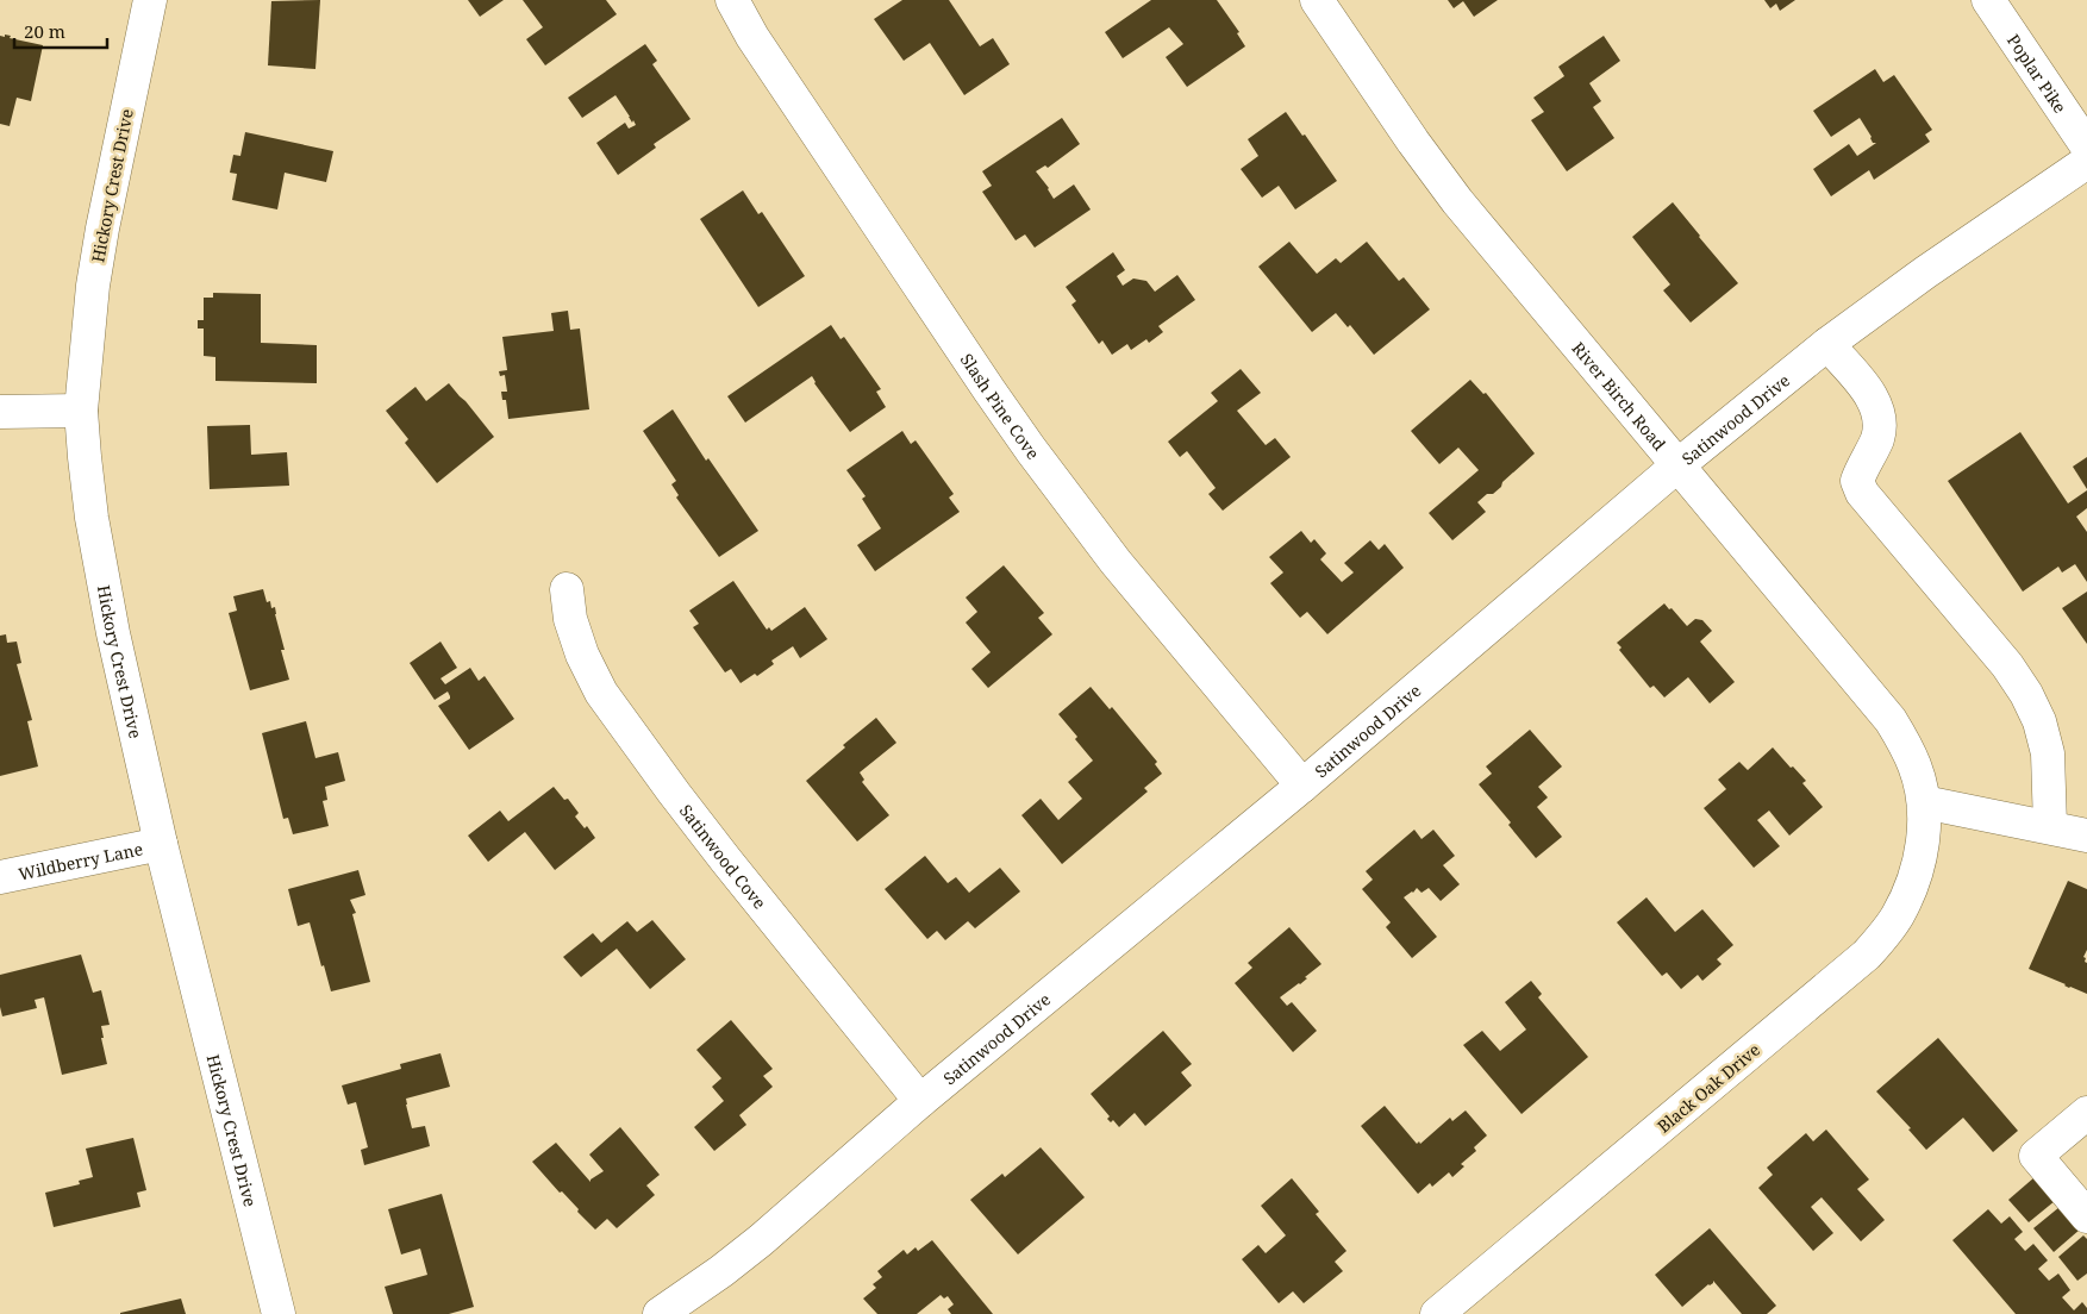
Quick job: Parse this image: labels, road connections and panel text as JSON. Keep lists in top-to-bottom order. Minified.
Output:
{"streets":{"street":["Poplar Pike","Hickory Crest Drive","River Birch Road","Slash Pine Cove","Satinwood Drive","Satinwood Cove","Wildberry Lane","Black Oak Drive"]},"crossings":[["Hickory Crest Drive","Wildberry Lane"],["River Birch Road","Satinwood Drive"],["River Birch Road","Black Oak Drive"],["Slash Pine Cove","Satinwood Drive"],["Satinwood Drive","Satinwood Cove"]],"scale_bar":"20 m"}
